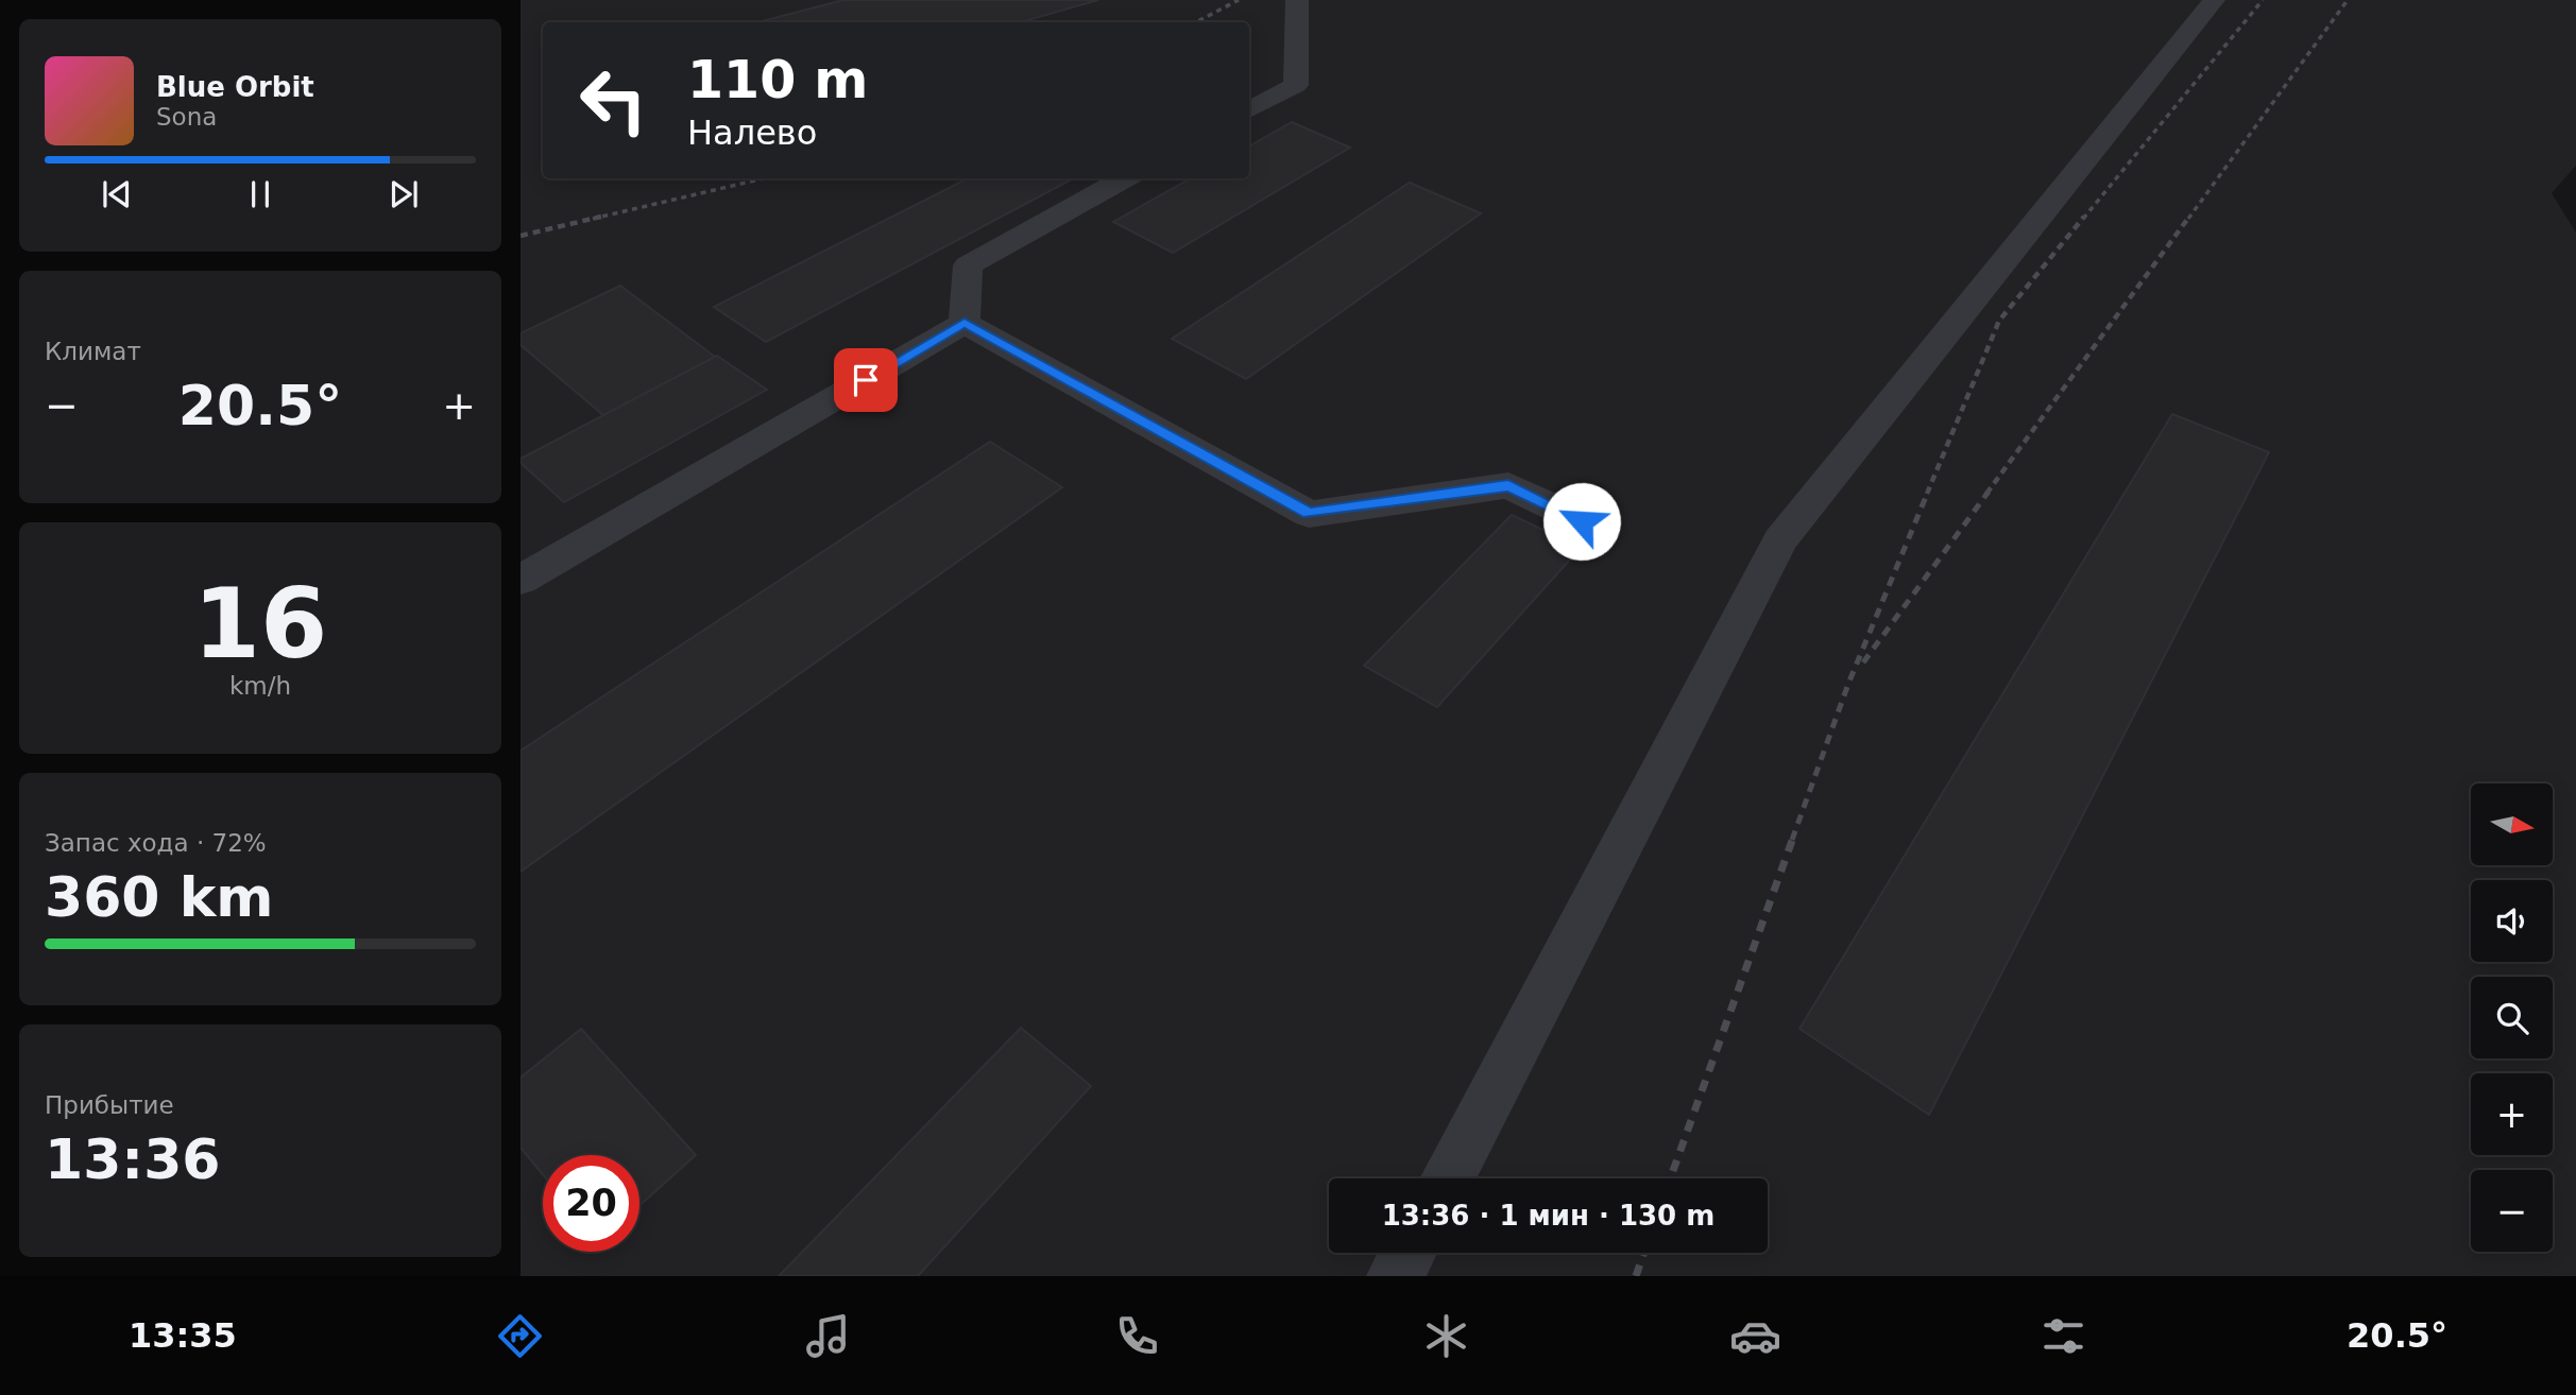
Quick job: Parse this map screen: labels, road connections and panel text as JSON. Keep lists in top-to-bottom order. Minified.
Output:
{"north":"right","page":{"turn":["110 m","Налево"],"song":["Blue Orbit","Sona"],"tile":["Климат",["16","km/h"],["Запас хода · 72%","360 km"],["Прибытие","13:36"]],"heat":["−","20.5°","+"],"map_buttons":["+","−"],"limit":"20","trip":"13:36 · 1 мин · 130 m","tabs":["13:35","20.5°"]}}
